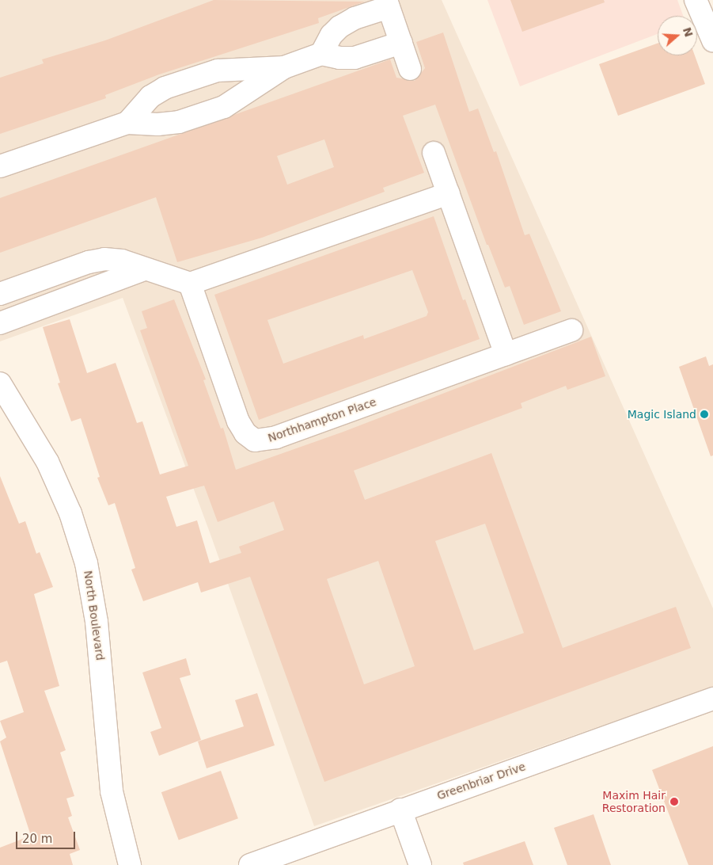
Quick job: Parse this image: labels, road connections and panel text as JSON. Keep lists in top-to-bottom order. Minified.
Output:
{"streets":{"street":["Northhampton Place","North Boulevard","Greenbriar Drive"]},"places":["Magic Island","Maxim Hair Restoration"],"scale_bar":"20 m","north":"right"}
